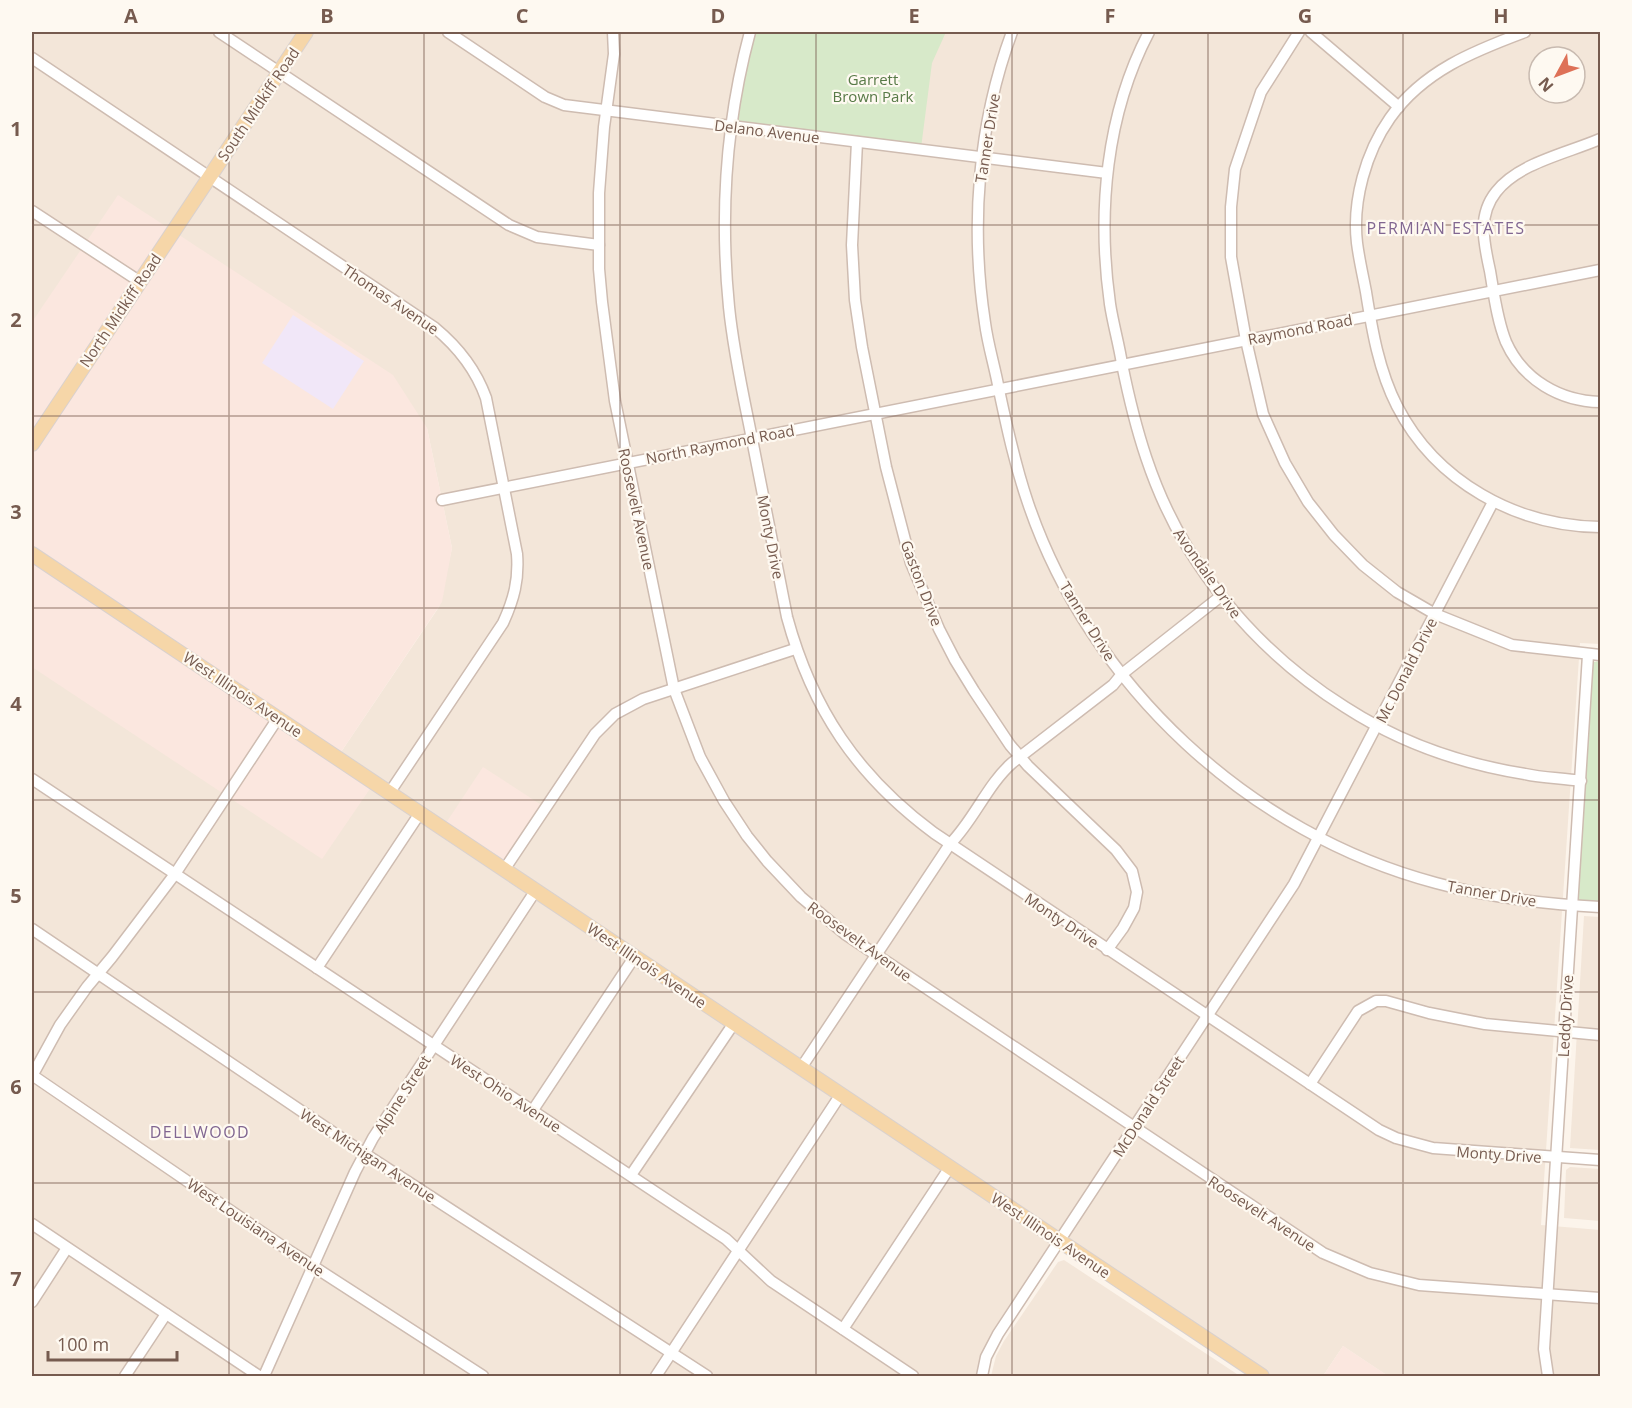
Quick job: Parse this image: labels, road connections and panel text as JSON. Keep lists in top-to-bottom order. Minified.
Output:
{"streets":{"main road":["South Midkiff Road","North Midkiff Road","West Illinois Avenue"],"street":["Delano Avenue","Tanner Drive","Thomas Avenue","Raymond Road","North Raymond Road","Roosevelt Avenue","Monty Drive","Avondale Drive","Gaston Drive","Mc Donald Drive","Leddy Drive","West Ohio Avenue","Alpine Street","McDonald Street","West Michigan Avenue","West Louisiana Avenue"]},"crossings":[["South Midkiff Road","Thomas Avenue"],["South Midkiff Road","North Midkiff Road"],["Delano Avenue","Tanner Drive"],["Delano Avenue","Roosevelt Avenue"],["Delano Avenue","Monty Drive"],["Delano Avenue","Avondale Drive"],["Delano Avenue","Gaston Drive"],["Tanner Drive","Raymond Road"],["Tanner Drive","North Raymond Road"],["Tanner Drive","Mc Donald Drive"],["Tanner Drive","Leddy Drive"],["Tanner Drive","McDonald Street"],["Thomas Avenue","North Midkiff Road"],["Thomas Avenue","North Raymond Road"],["Thomas Avenue","West Illinois Avenue"],["Raymond Road","North Raymond Road"],["Raymond Road","Avondale Drive"],["North Raymond Road","Roosevelt Avenue"],["North Raymond Road","Monty Drive"],["North Raymond Road","Gaston Drive"],["Roosevelt Avenue","Leddy Drive"],["Roosevelt Avenue","McDonald Street"],["Monty Drive","Gaston Drive"],["Monty Drive","Leddy Drive"],["Monty Drive","McDonald Street"],["Avondale Drive","Mc Donald Drive"],["Avondale Drive","Leddy Drive"],["Mc Donald Drive","McDonald Street"],["West Illinois Avenue","Alpine Street"],["West Illinois Avenue","McDonald Street"],["West Ohio Avenue","Alpine Street"],["Alpine Street","West Michigan Avenue"],["Alpine Street","West Louisiana Avenue"]],"districts":["PERMIAN ESTATES","DELLWOOD"],"parks":["Garrett Brown Park"],"scale_bar":"100 m","north":"bottom left","grid":{"columns":["A","B","C","D","E","F","G","H"],"rows":["1","2","3","4","5","6","7"]}}
